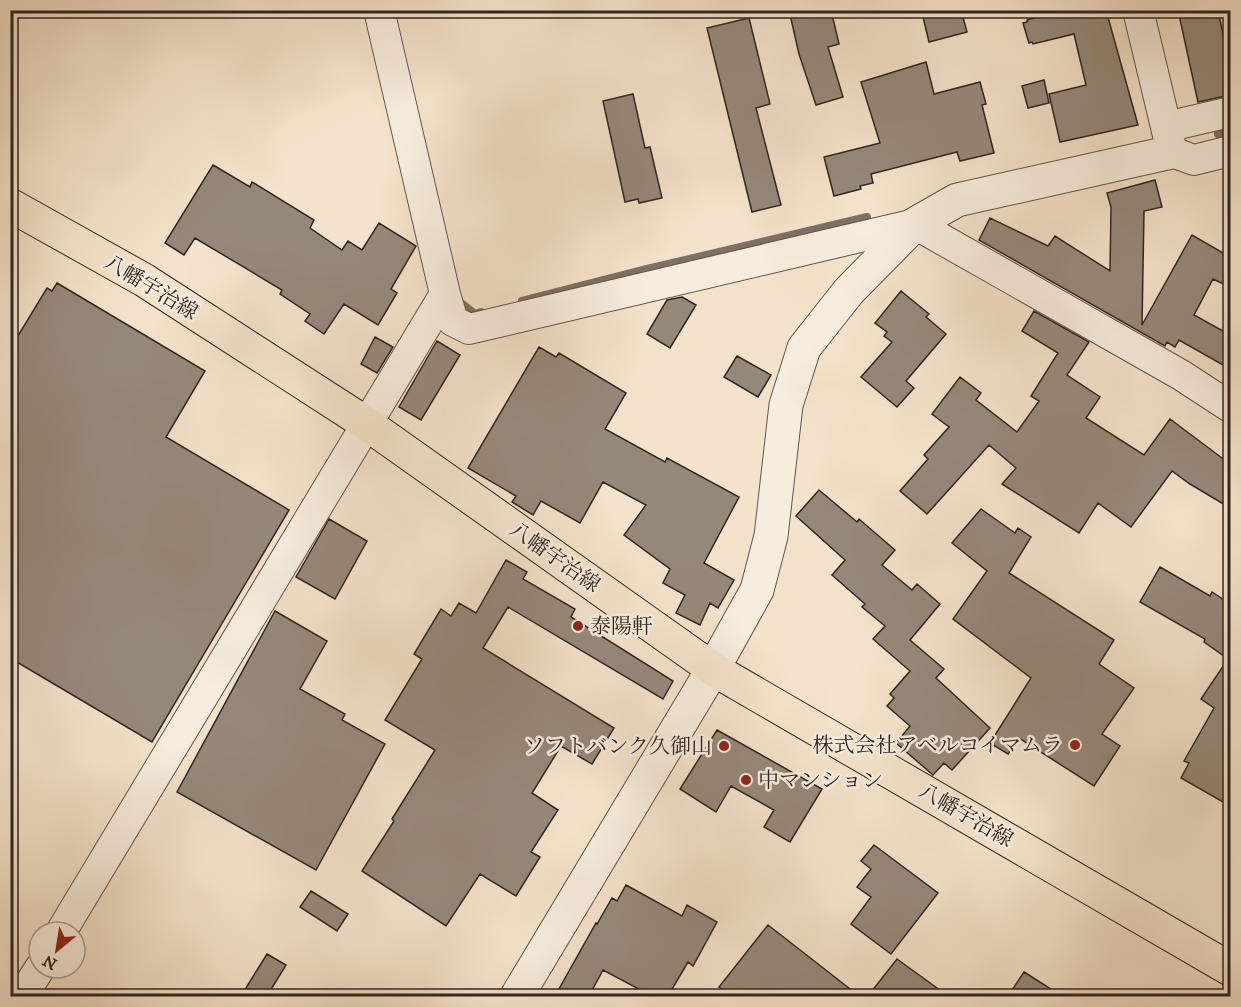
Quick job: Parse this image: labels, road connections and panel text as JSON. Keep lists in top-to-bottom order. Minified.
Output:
{"streets":{"main road":["八幡宇治線"]},"places":["泰陽軒","株式会社アベルコイマムラ","ソフトバンク久御山","中マンション"],"north":"bottom left"}
